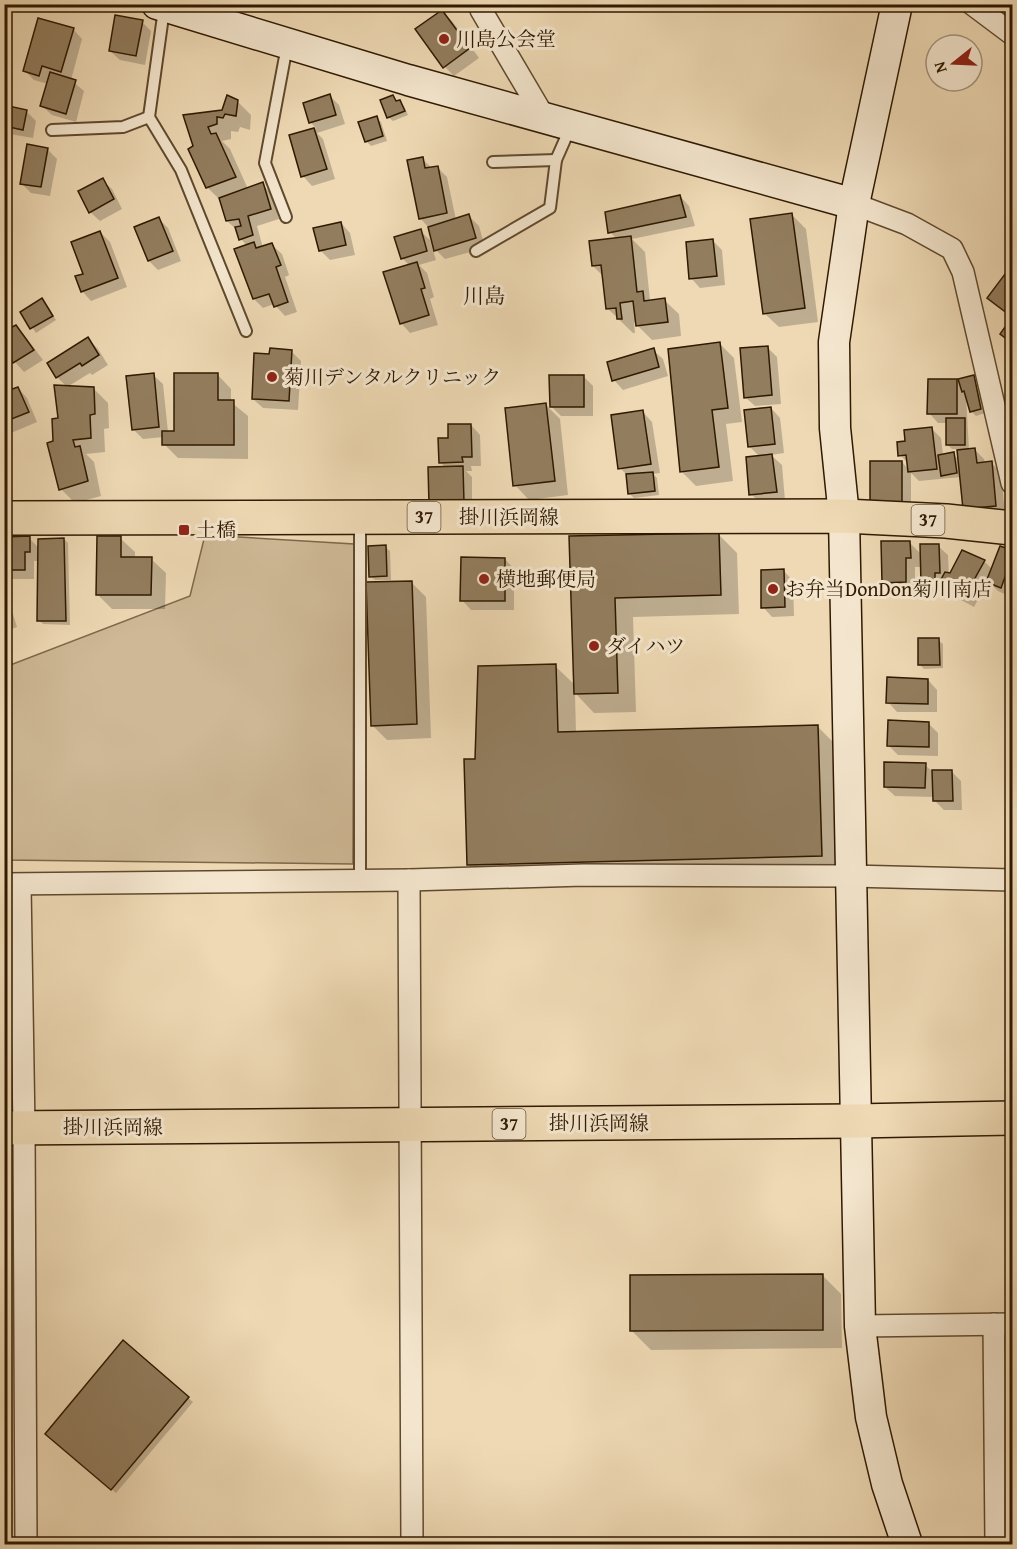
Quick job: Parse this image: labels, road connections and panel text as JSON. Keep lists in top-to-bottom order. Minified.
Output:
{"streets":{"main road":["37","掛川浜岡線"]},"districts":["川島"],"places":{"other":["川島公会堂","菊川デンタルクリニック","横地郵便局","お弁当DonDon菊川南店","ダイハツ"],"transit":["土橋"]},"north":"left"}
